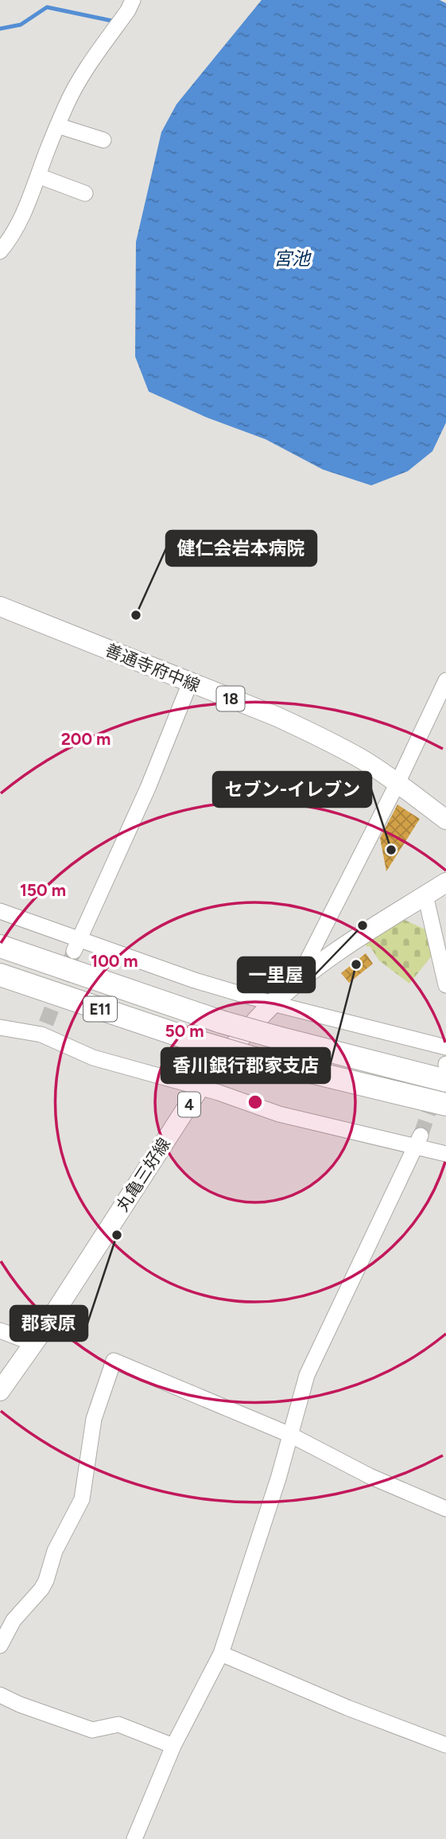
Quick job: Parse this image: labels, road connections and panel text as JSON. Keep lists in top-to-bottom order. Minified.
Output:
{"streets":{"highway":["E11"],"main road":["善通寺府中線","18","4","丸亀三好線"]},"water":["宮池"],"places":["健仁会岩本病院","セブン-イレブン","一里屋","香川銀行郡家支店","郡家原"],"rings":["200 m","150 m","100 m","50 m"]}
